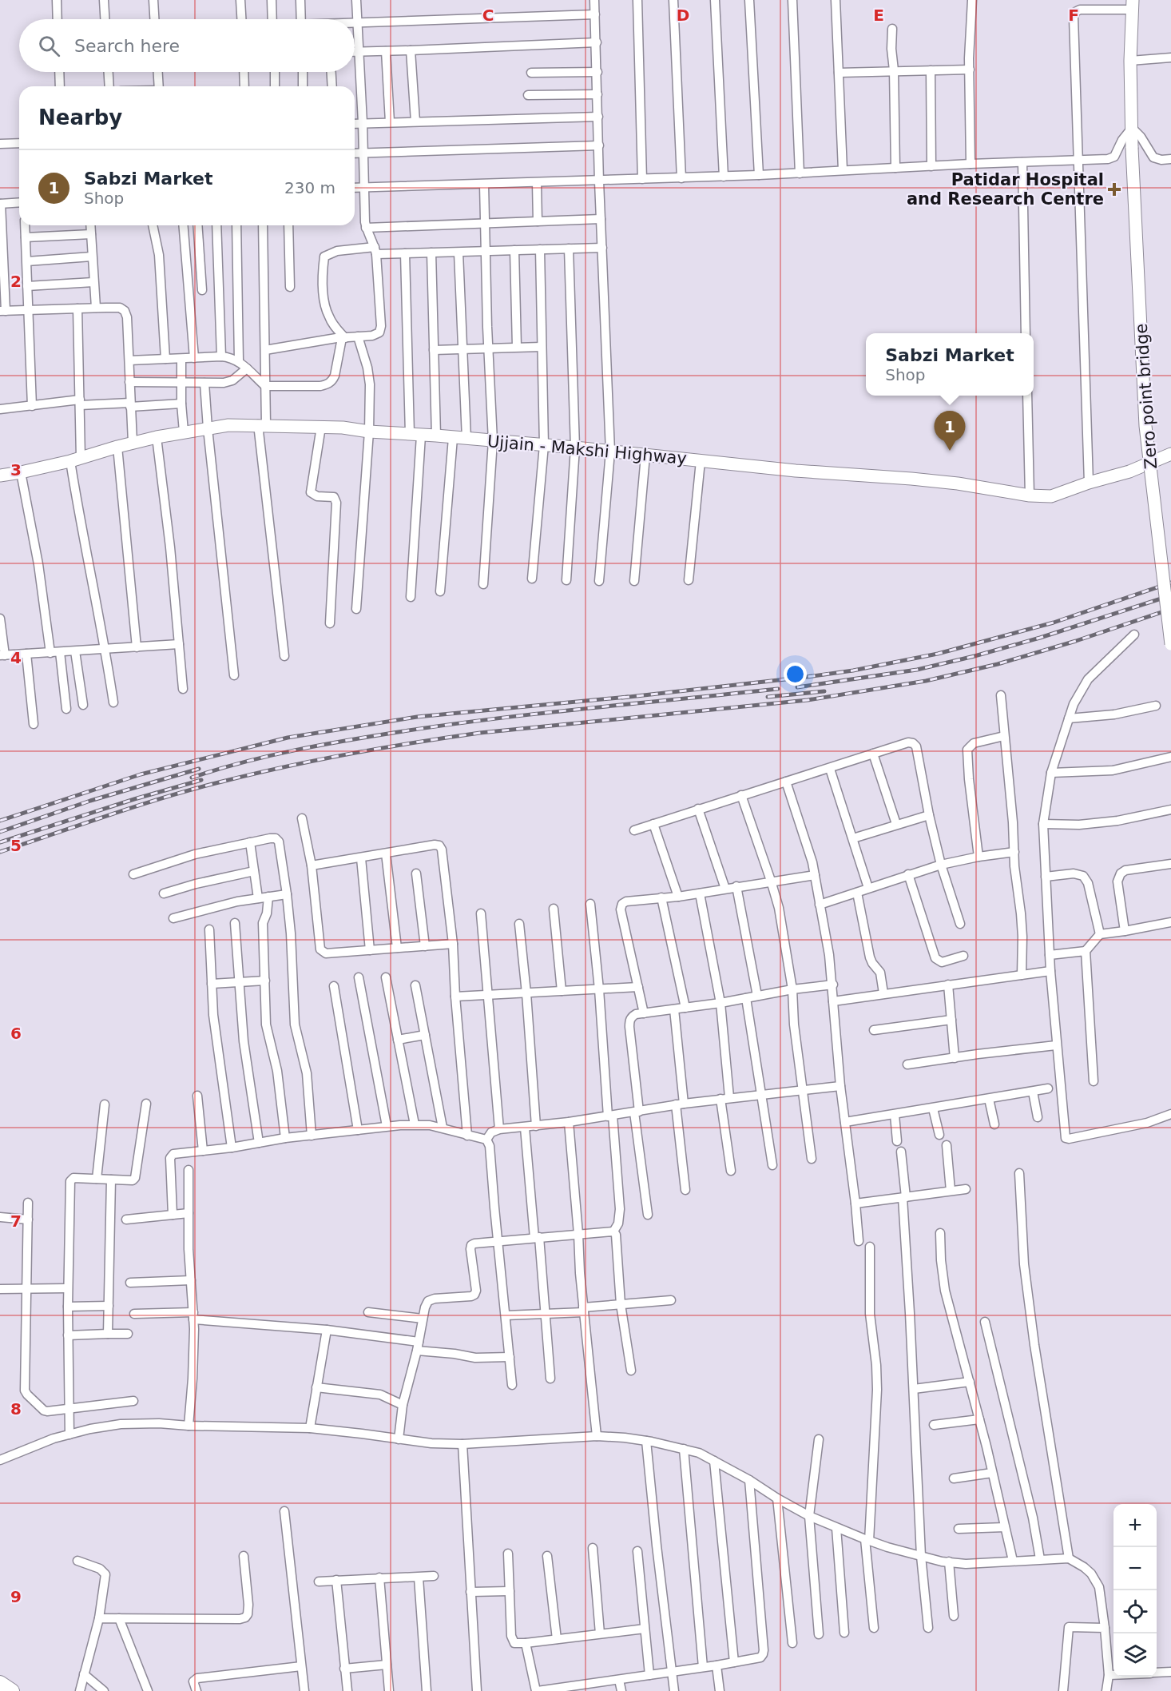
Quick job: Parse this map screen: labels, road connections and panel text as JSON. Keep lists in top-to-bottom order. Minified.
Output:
{"streets":{"main road":["Zero point bridge","Ujjain - Makshi Highway"]},"places":{"health":["Patidar Hospital and Research Centre"]},"page":{"search":"Search here","heading":"Nearby","list":[{"mark":"1","name":"Sabzi Market","note":"Shop","value":"230 m"}],"popup":["Sabzi Market","Shop"],"pins":"1","map_buttons":["+","−"]},"grid":{"columns":["C","D","E","F"],"rows":["2","3","4","5","6","7","8","9"]}}
